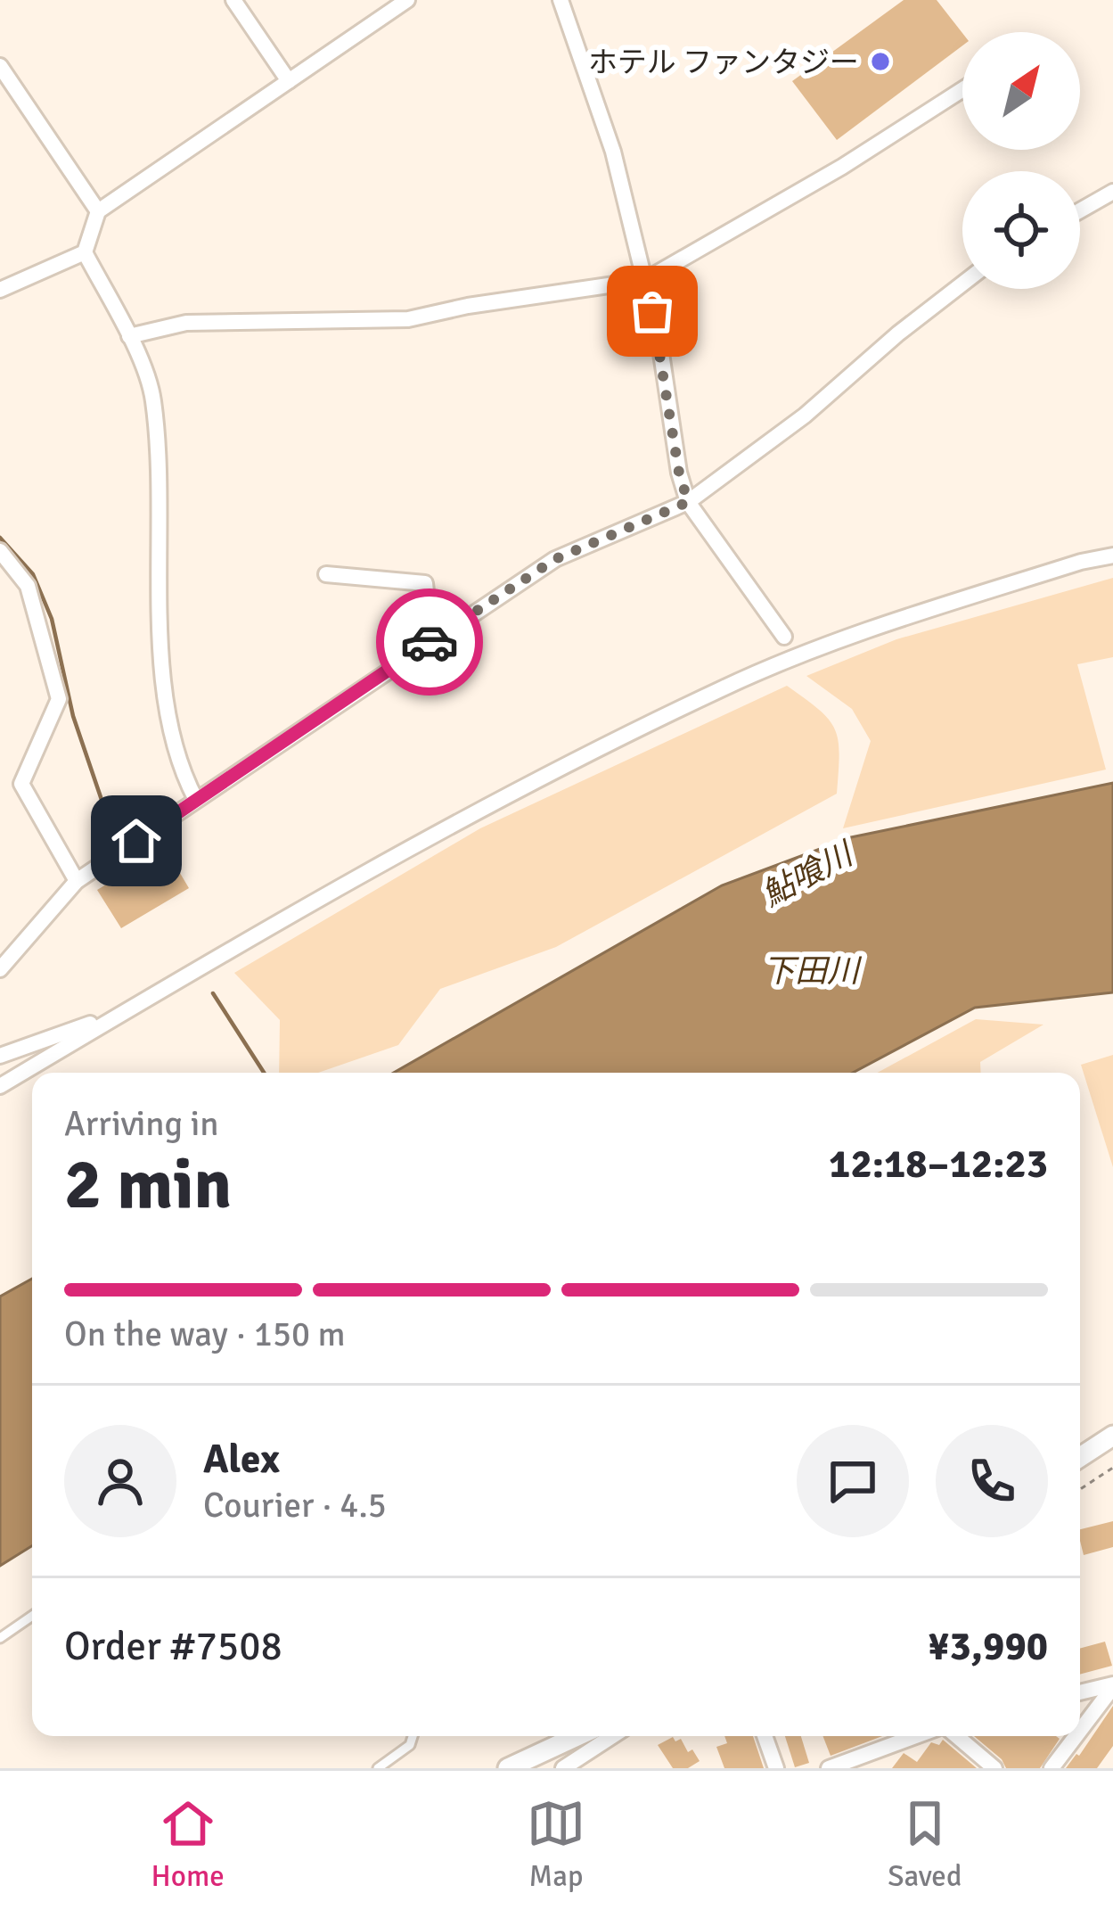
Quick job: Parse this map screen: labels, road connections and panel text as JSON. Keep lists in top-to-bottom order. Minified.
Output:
{"water":["鮎喰川","下田川"],"places":["ホテル ファンタジー"],"north":"top right","page":{"heading":["2 min","Arriving in","12:18–12:23"],"panel":["Alex","Courier · 4.5","Order #7508","¥3,990"],"bar":"On the way · 150 m","tabs":["Home","Map","Saved"]}}
